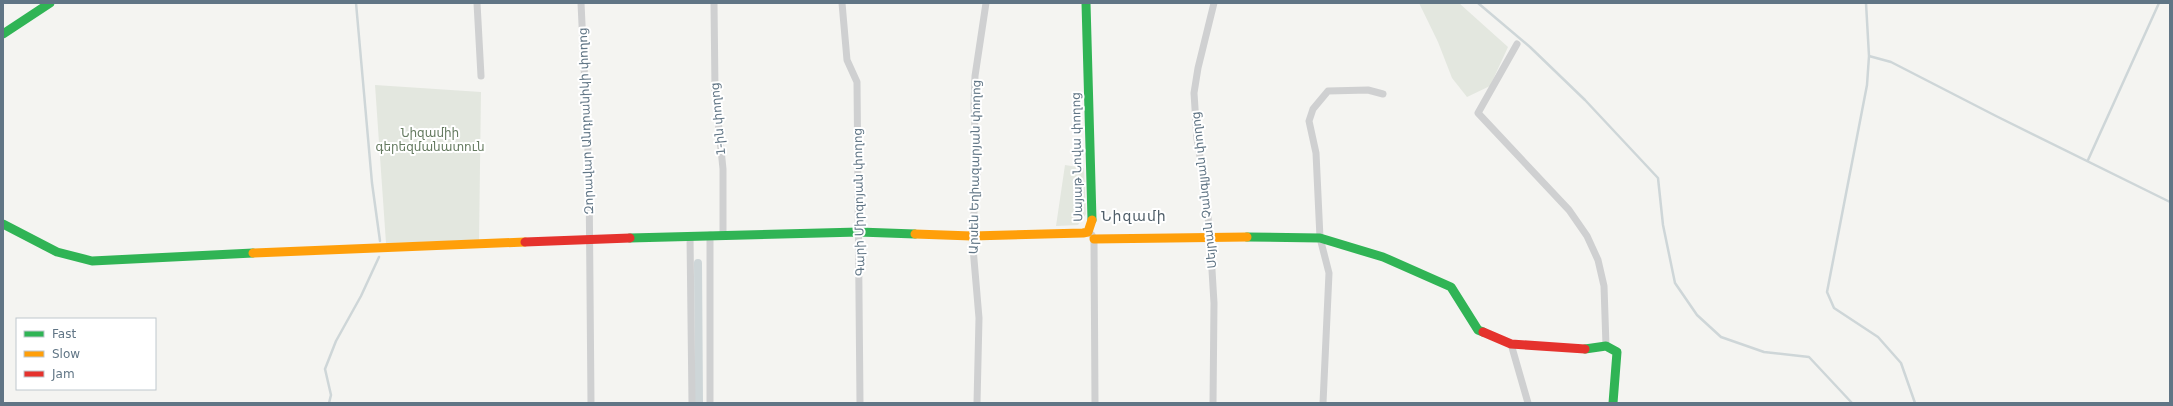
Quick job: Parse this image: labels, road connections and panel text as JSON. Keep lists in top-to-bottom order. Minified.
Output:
{"streets":{"main road":["Սայաթ Նովա փողոց"],"street":["1-ին փողոց","Զորավար Անդրանիկի փողոց","Արսեն Եղիազարյան փողոց","Սեյրան Չանգլյան փողոց","Գարի Միրզոյան փողոց"]},"districts":["Նիզամի"],"parks":["Նիզամիի գերեզմանատուն"],"legend":["Fast","Slow","Jam"]}
